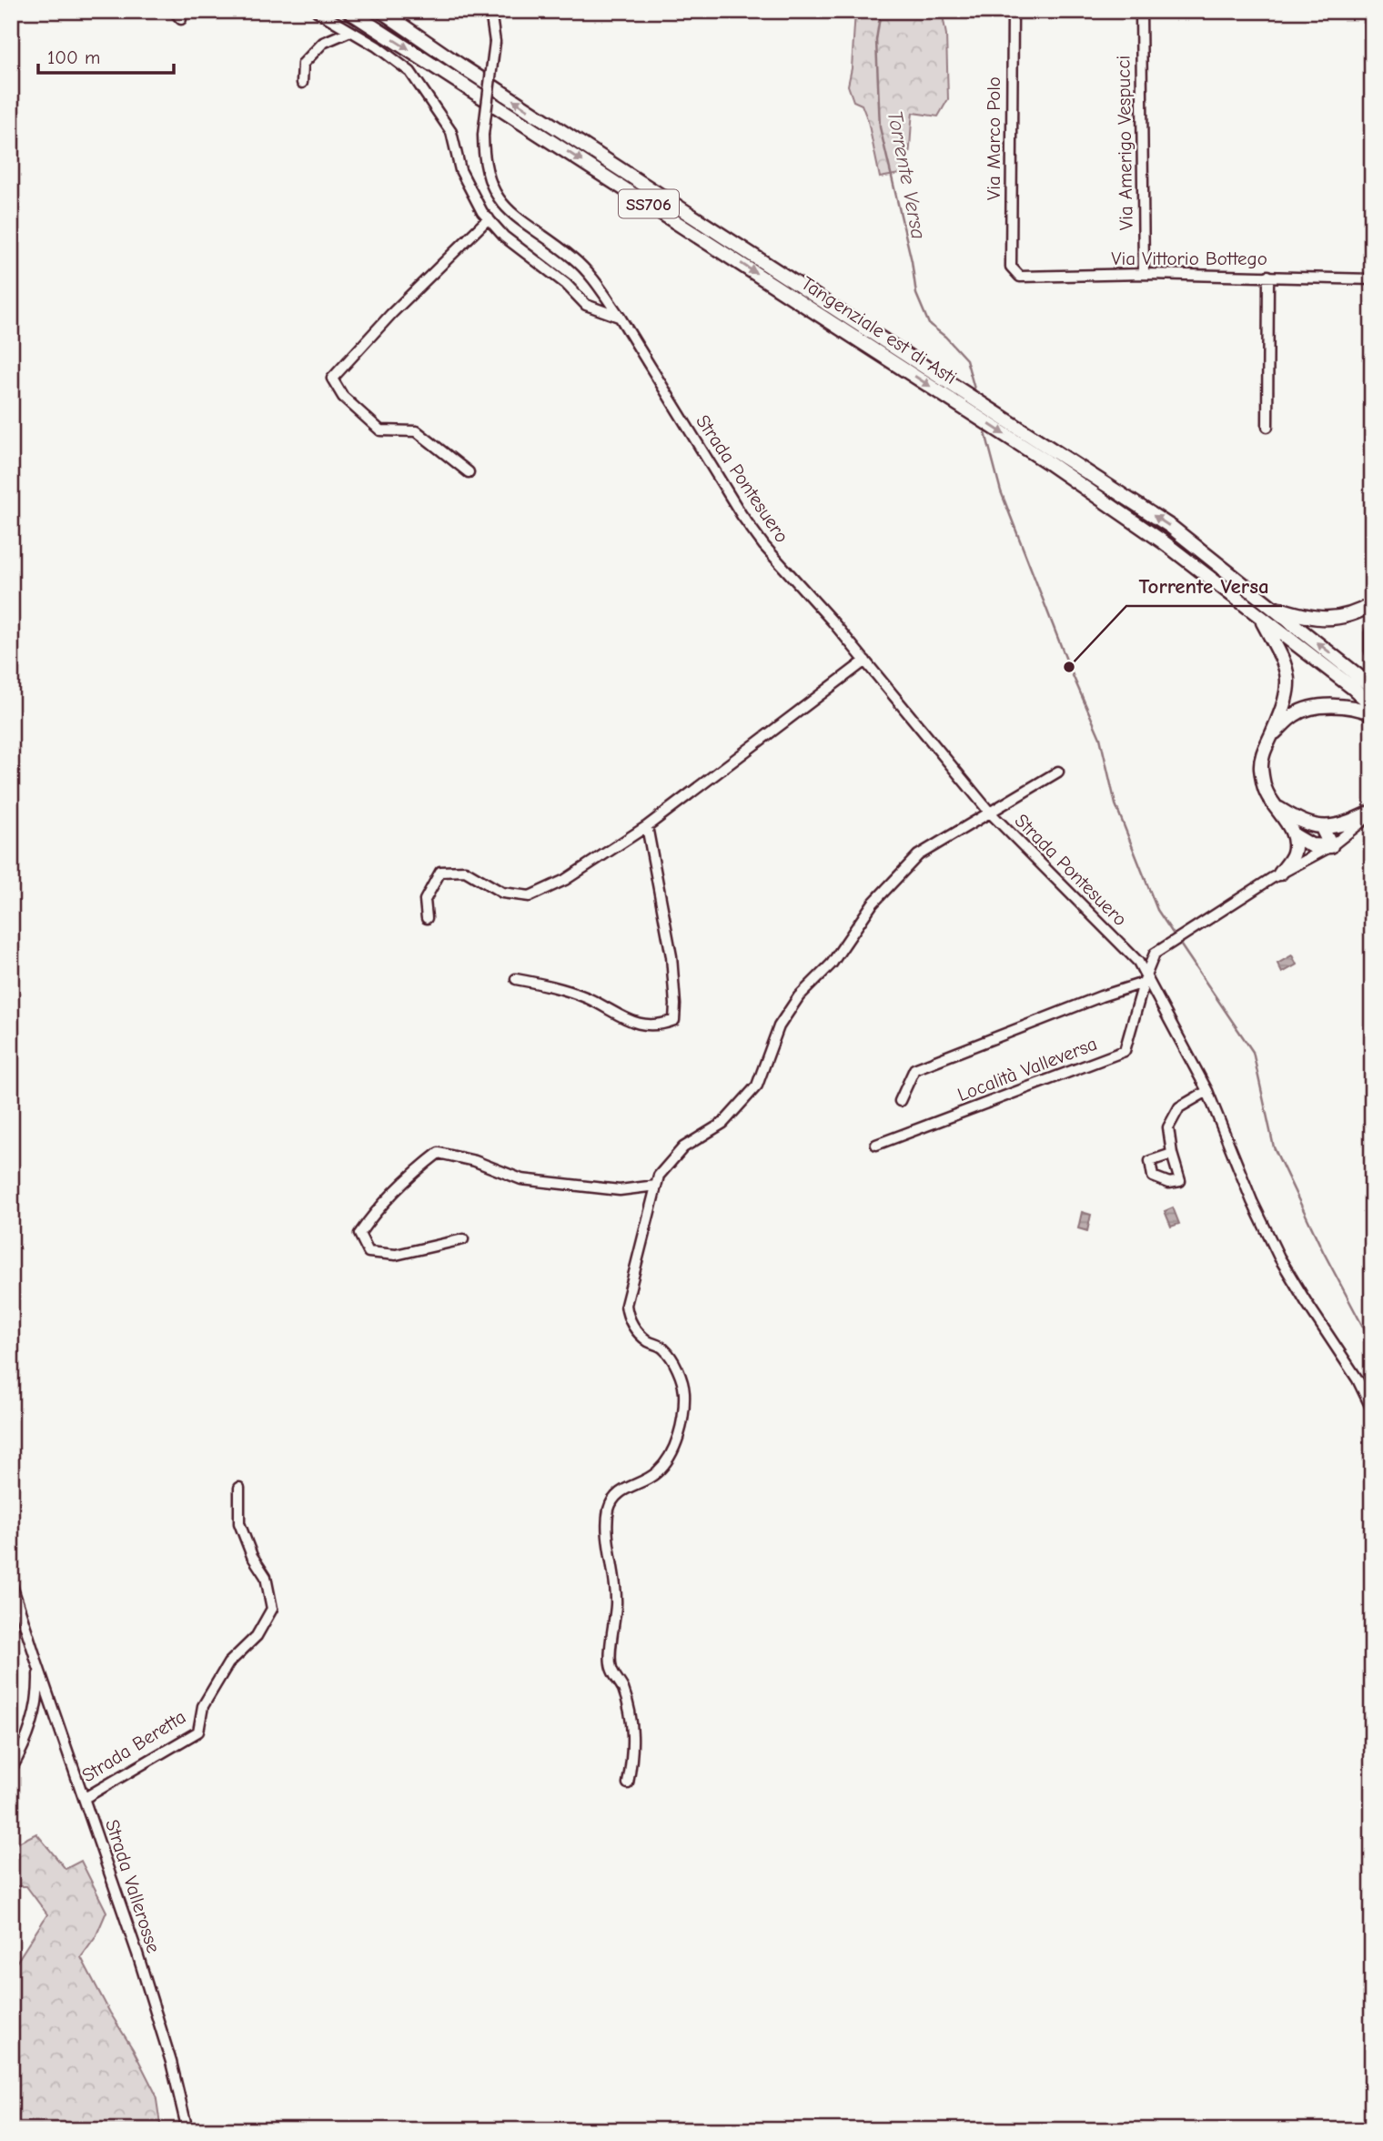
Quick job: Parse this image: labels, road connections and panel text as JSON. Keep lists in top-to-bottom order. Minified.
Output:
{"streets":{"highway":["SS706","Tangenziale est di Asti"],"street":["Via Marco Polo","Via Amerigo Vespucci","Via Vittorio Bottego","Strada Pontesuero","Località Valleversa","Strada Beretta","Strada Vallerosse"]},"crossings":[["Via Marco Polo","Via Vittorio Bottego"],["Via Amerigo Vespucci","Via Vittorio Bottego"],["Strada Pontesuero","Località Valleversa"],["Strada Beretta","Strada Vallerosse"]],"water":["Torrente Versa"],"places":["Torrente Versa"],"scale_bar":"100 m"}
